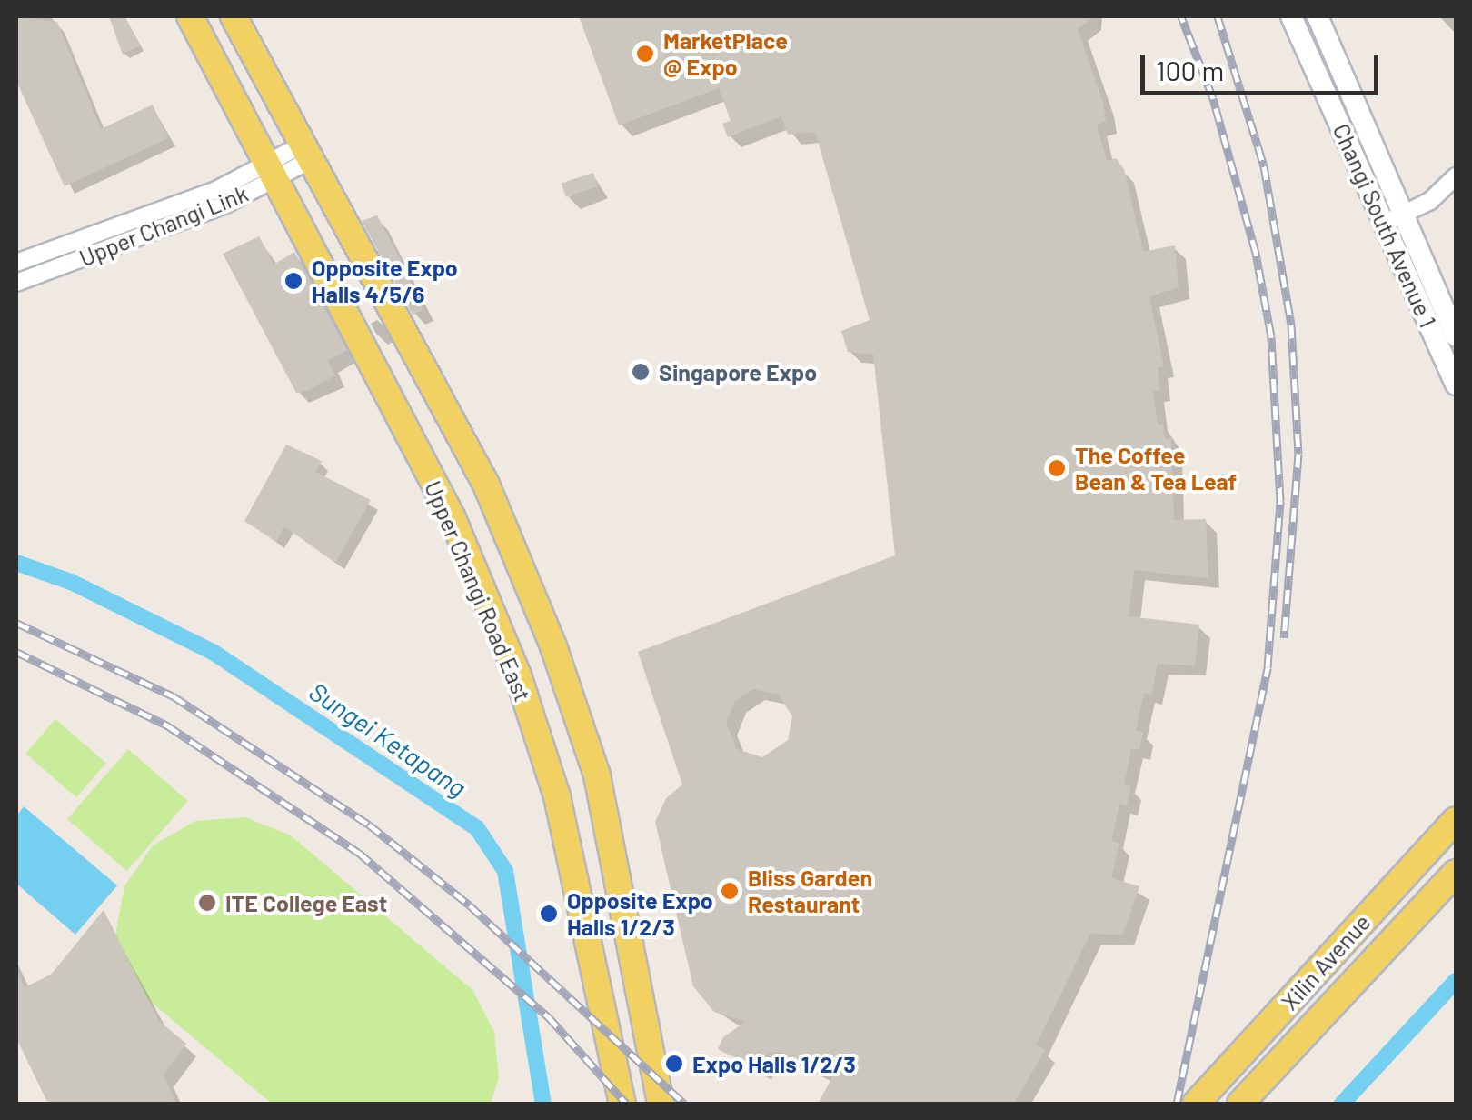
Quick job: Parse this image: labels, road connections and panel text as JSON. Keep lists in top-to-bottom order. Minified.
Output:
{"streets":{"main road":["Upper Changi Road East","Xilin Avenue"],"street":["Upper Changi Link","Changi South Avenue 1"]},"crossings":[["Upper Changi Link","Upper Changi Road East"]],"water":["Sungei Ketapang"],"places":["MarketPlace @ Expo","Opposite Expo Halls 4/5/6","Singapore Expo","The Coffee Bean & Tea Leaf","Bliss Garden Restaurant","ITE College East","Opposite Expo Halls 1/2/3","Expo Halls 1/2/3"],"scale_bar":"100 m"}
